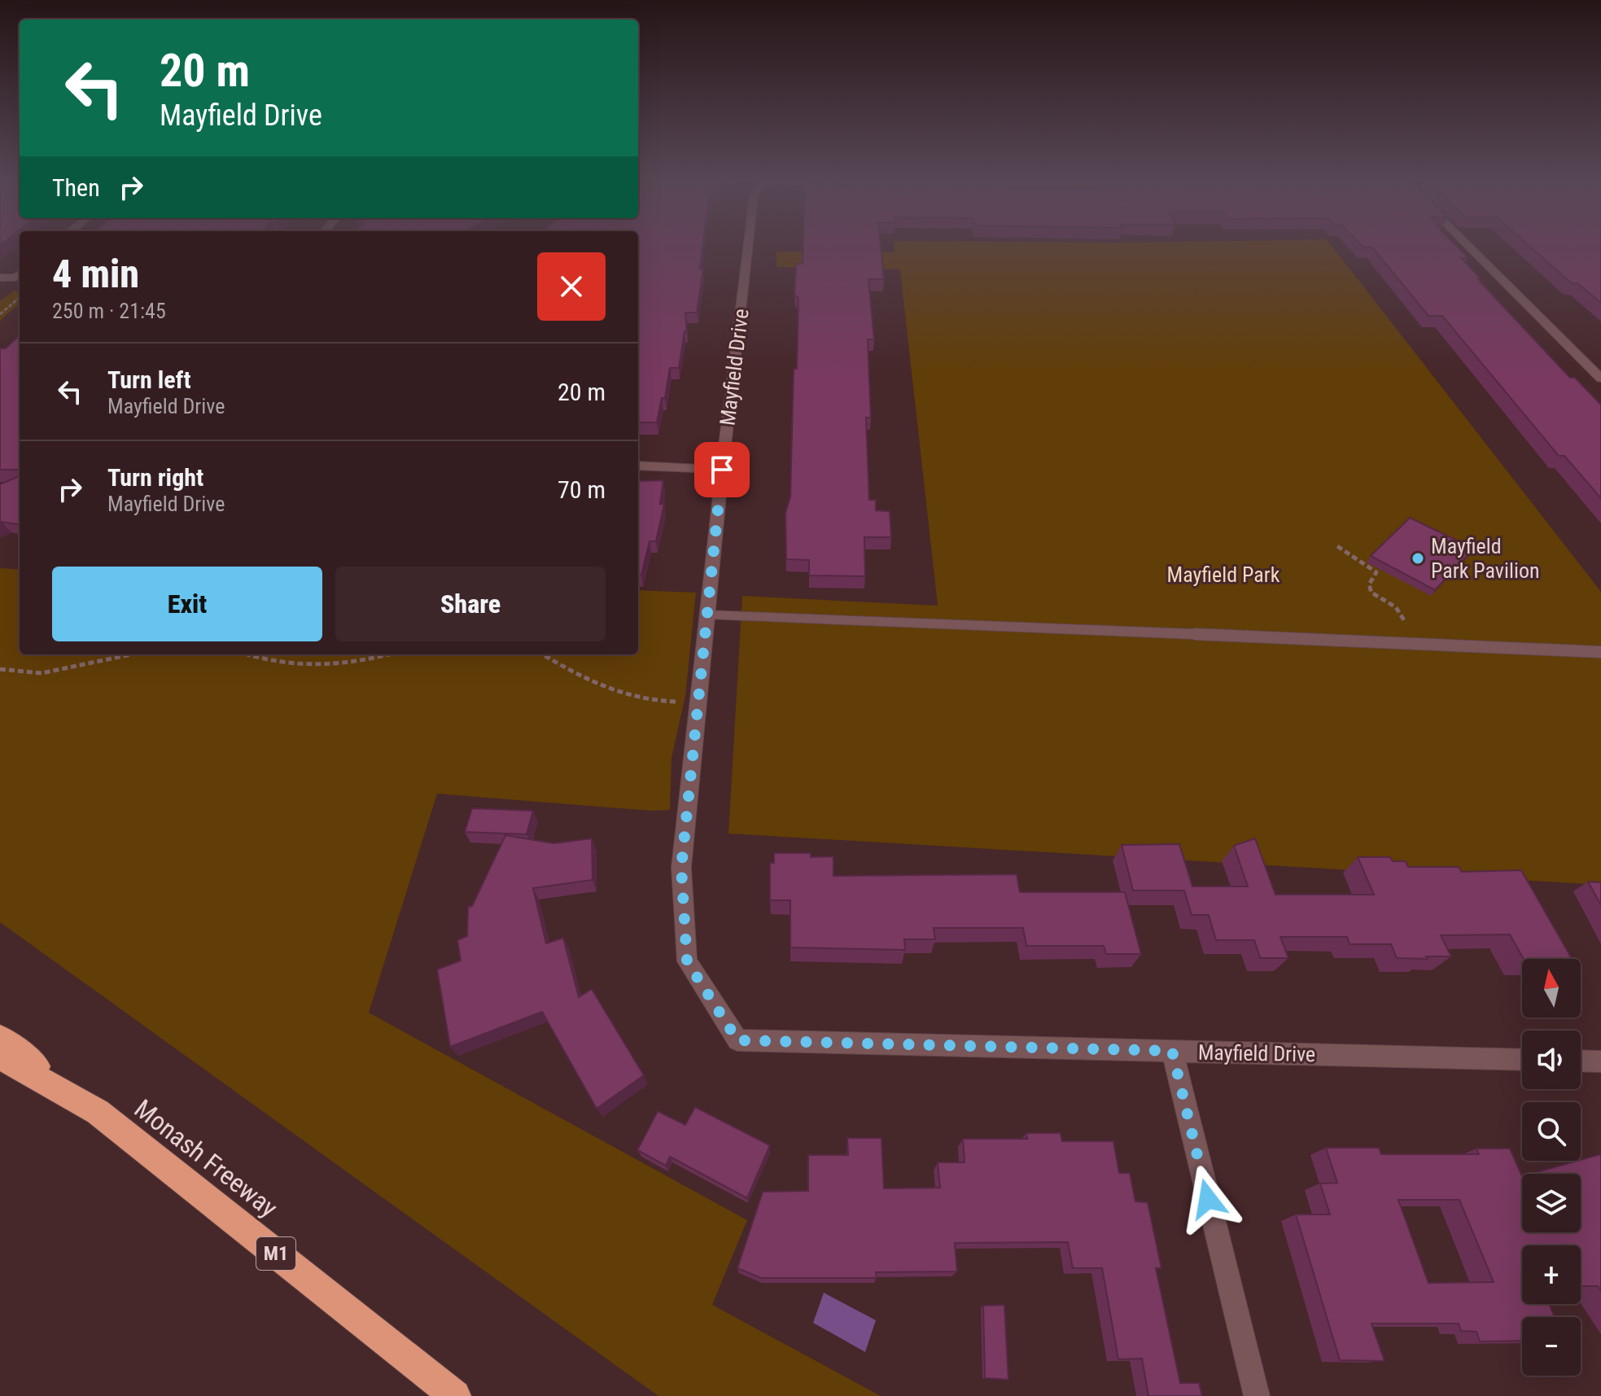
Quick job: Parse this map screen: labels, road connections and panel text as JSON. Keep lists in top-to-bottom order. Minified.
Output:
{"streets":{"highway":["Monash Freeway","M1"],"street":["Mayfield Drive"]},"parks":["Mayfield Park"],"places":["Mayfield Park Pavilion"],"north":"top","page":{"turn":["20 m","Mayfield Drive"],"then":"Then","heading":["4 min","250 m · 21:45"],"list":[{"name":"Turn left","note":"Mayfield Drive","value":"20 m"},{"name":"Turn right","note":"Mayfield Drive","value":"70 m"}],"buttons":["Exit","Share"],"map_buttons":["+","−"]}}
